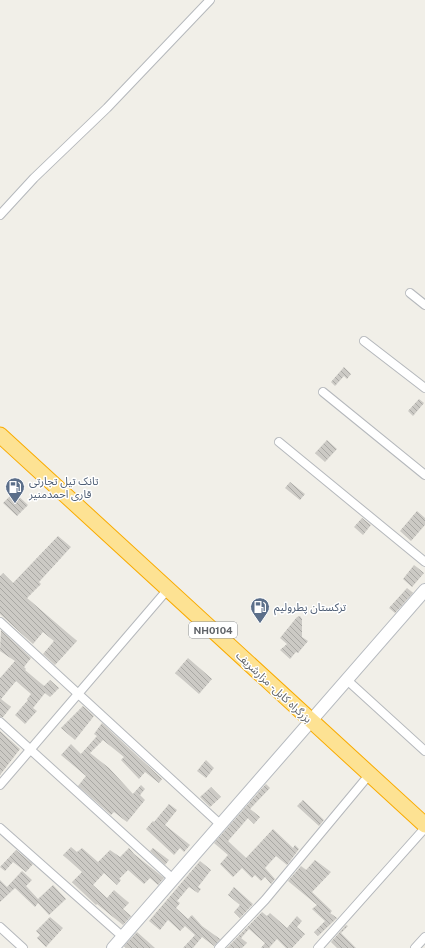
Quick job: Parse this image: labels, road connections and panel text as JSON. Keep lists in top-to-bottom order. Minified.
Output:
{"streets":{"highway":["NH0104","بزرگراه کابل - مزارشریف"]},"places":{"fuel station":["تانک تیل تجارتی قاری احمدمنیر","ترکستان پطرولیم"]}}
